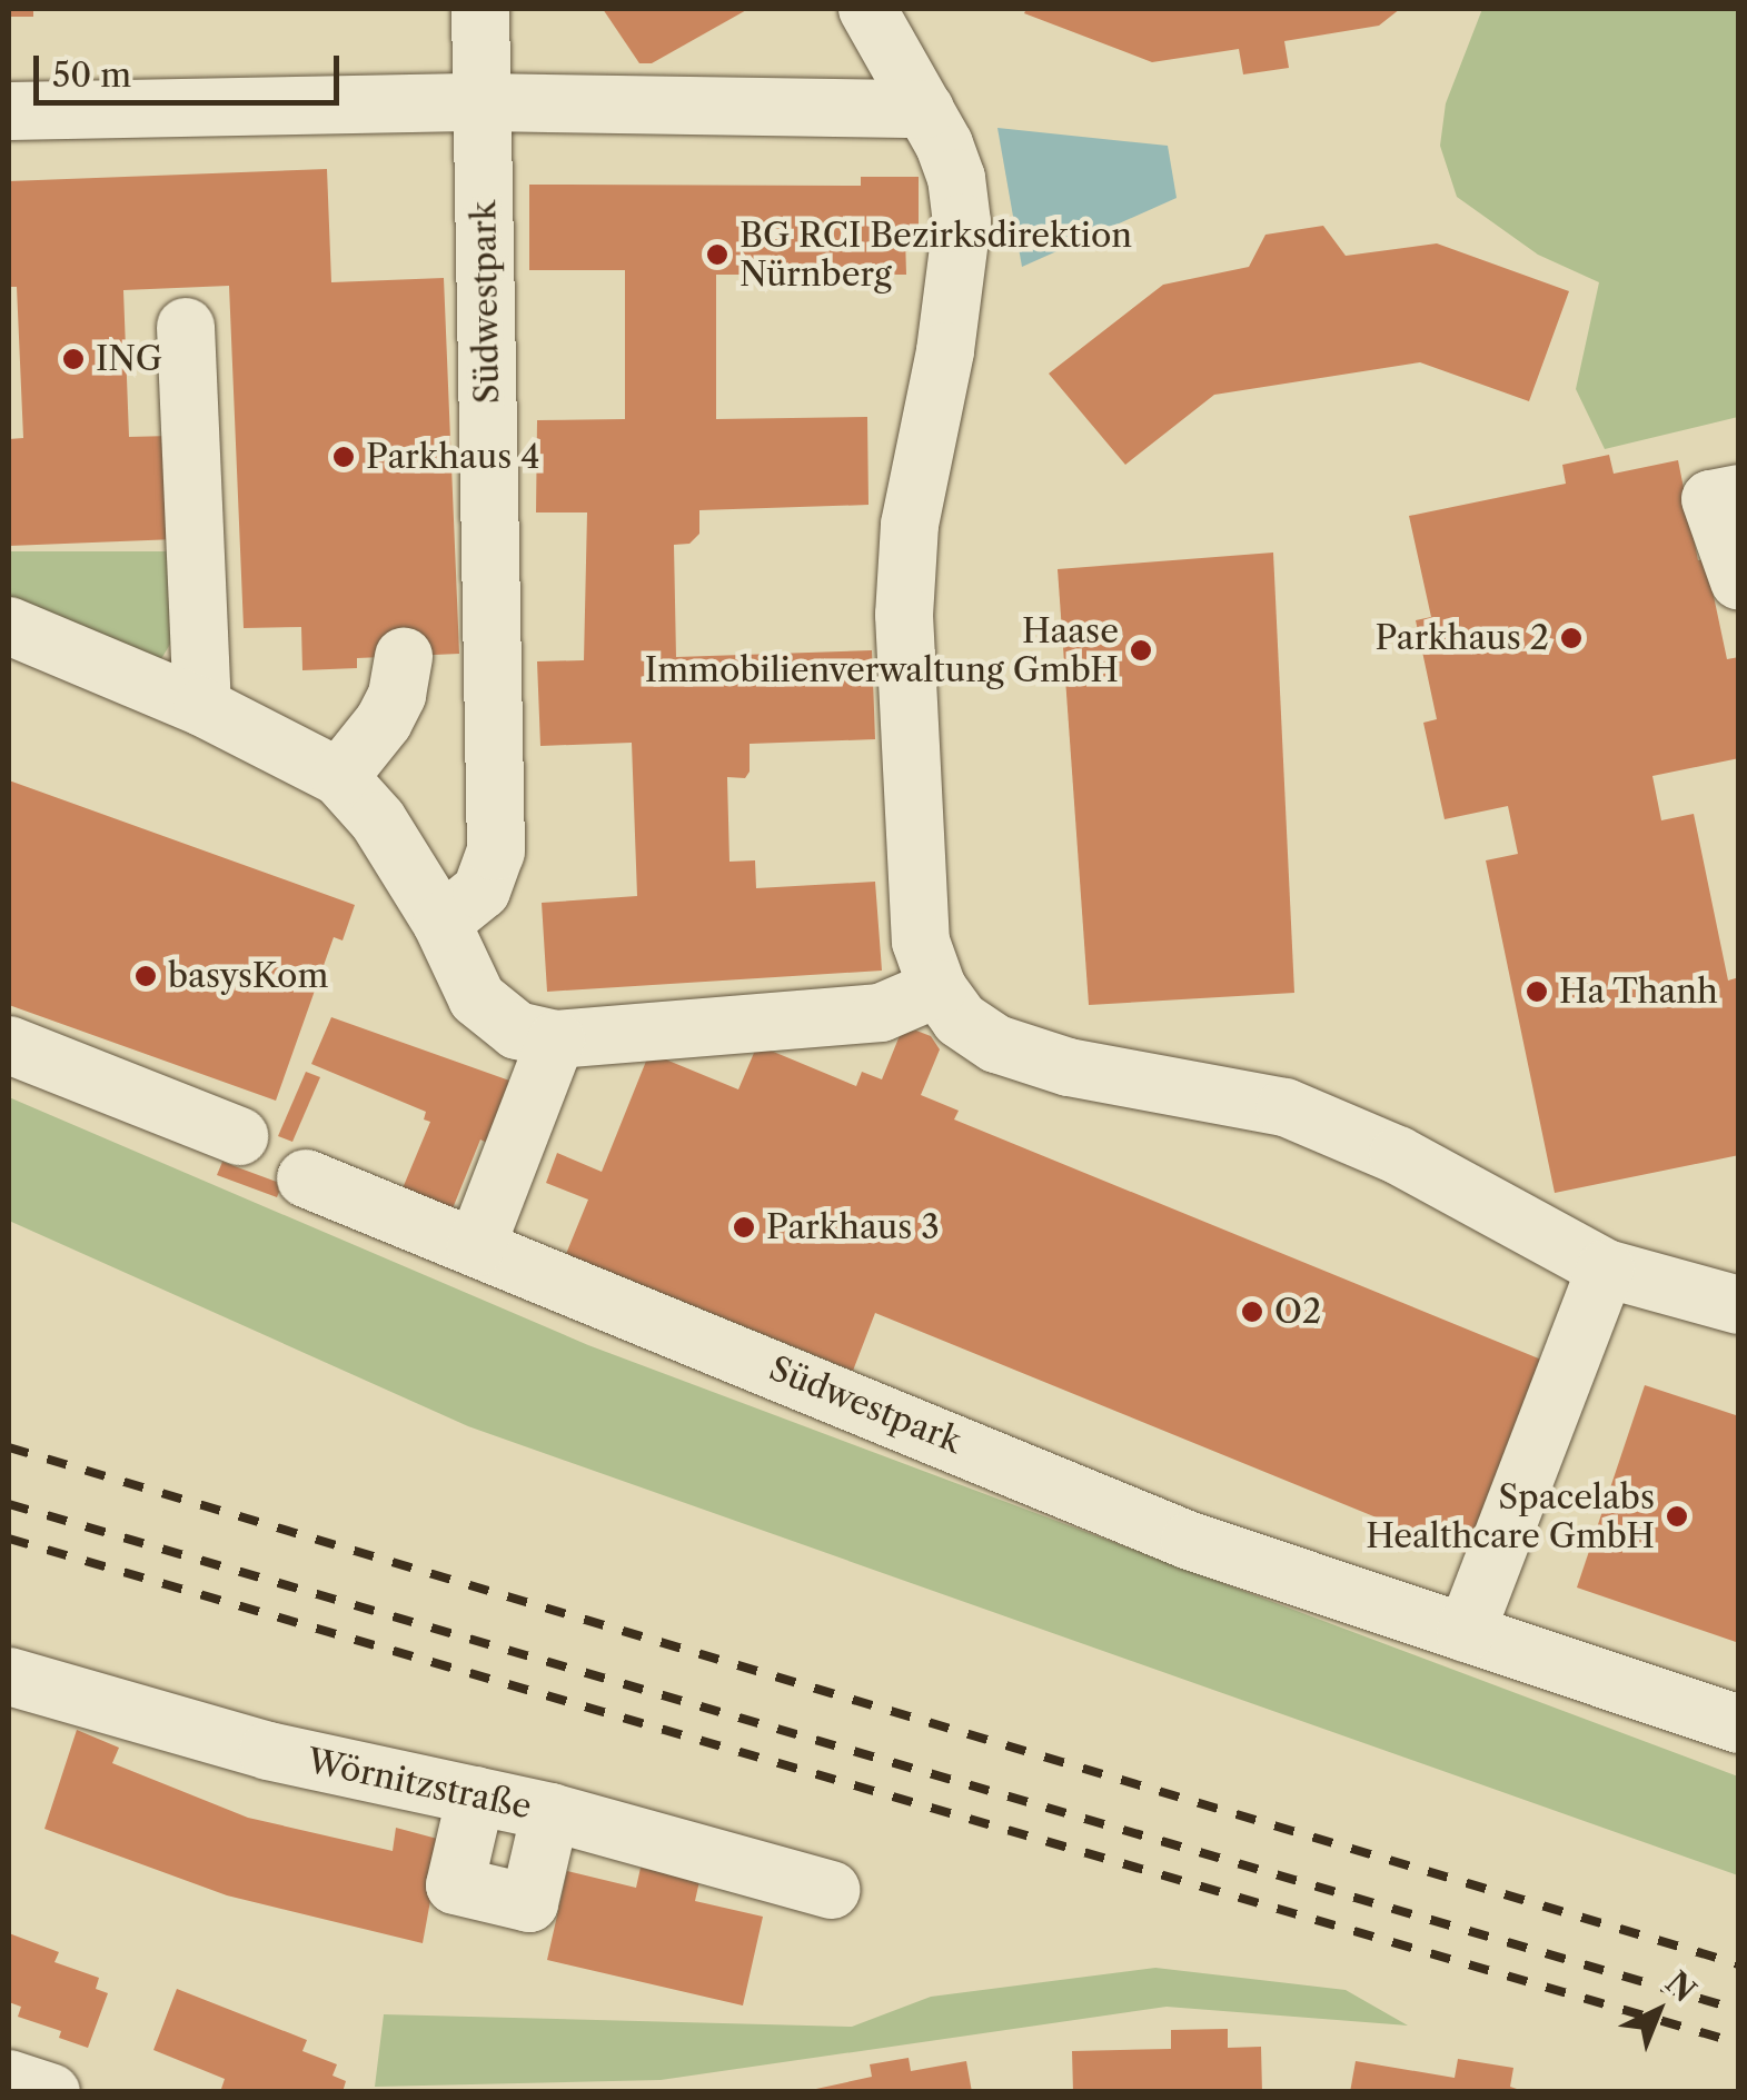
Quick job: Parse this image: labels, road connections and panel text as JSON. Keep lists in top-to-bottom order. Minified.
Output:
{"streets":{"street":["Südwestpark","Wörnitzstraße"]},"places":["BG RCI Bezirksdirektion Nürnberg","ING","Parkhaus 4","Parkhaus 2","Haase Immobilienverwaltung GmbH","basysKom","Ha Thanh","Parkhaus 3","O2","Spacelabs Healthcare GmbH"],"scale_bar":"50 m","north":"top right"}
